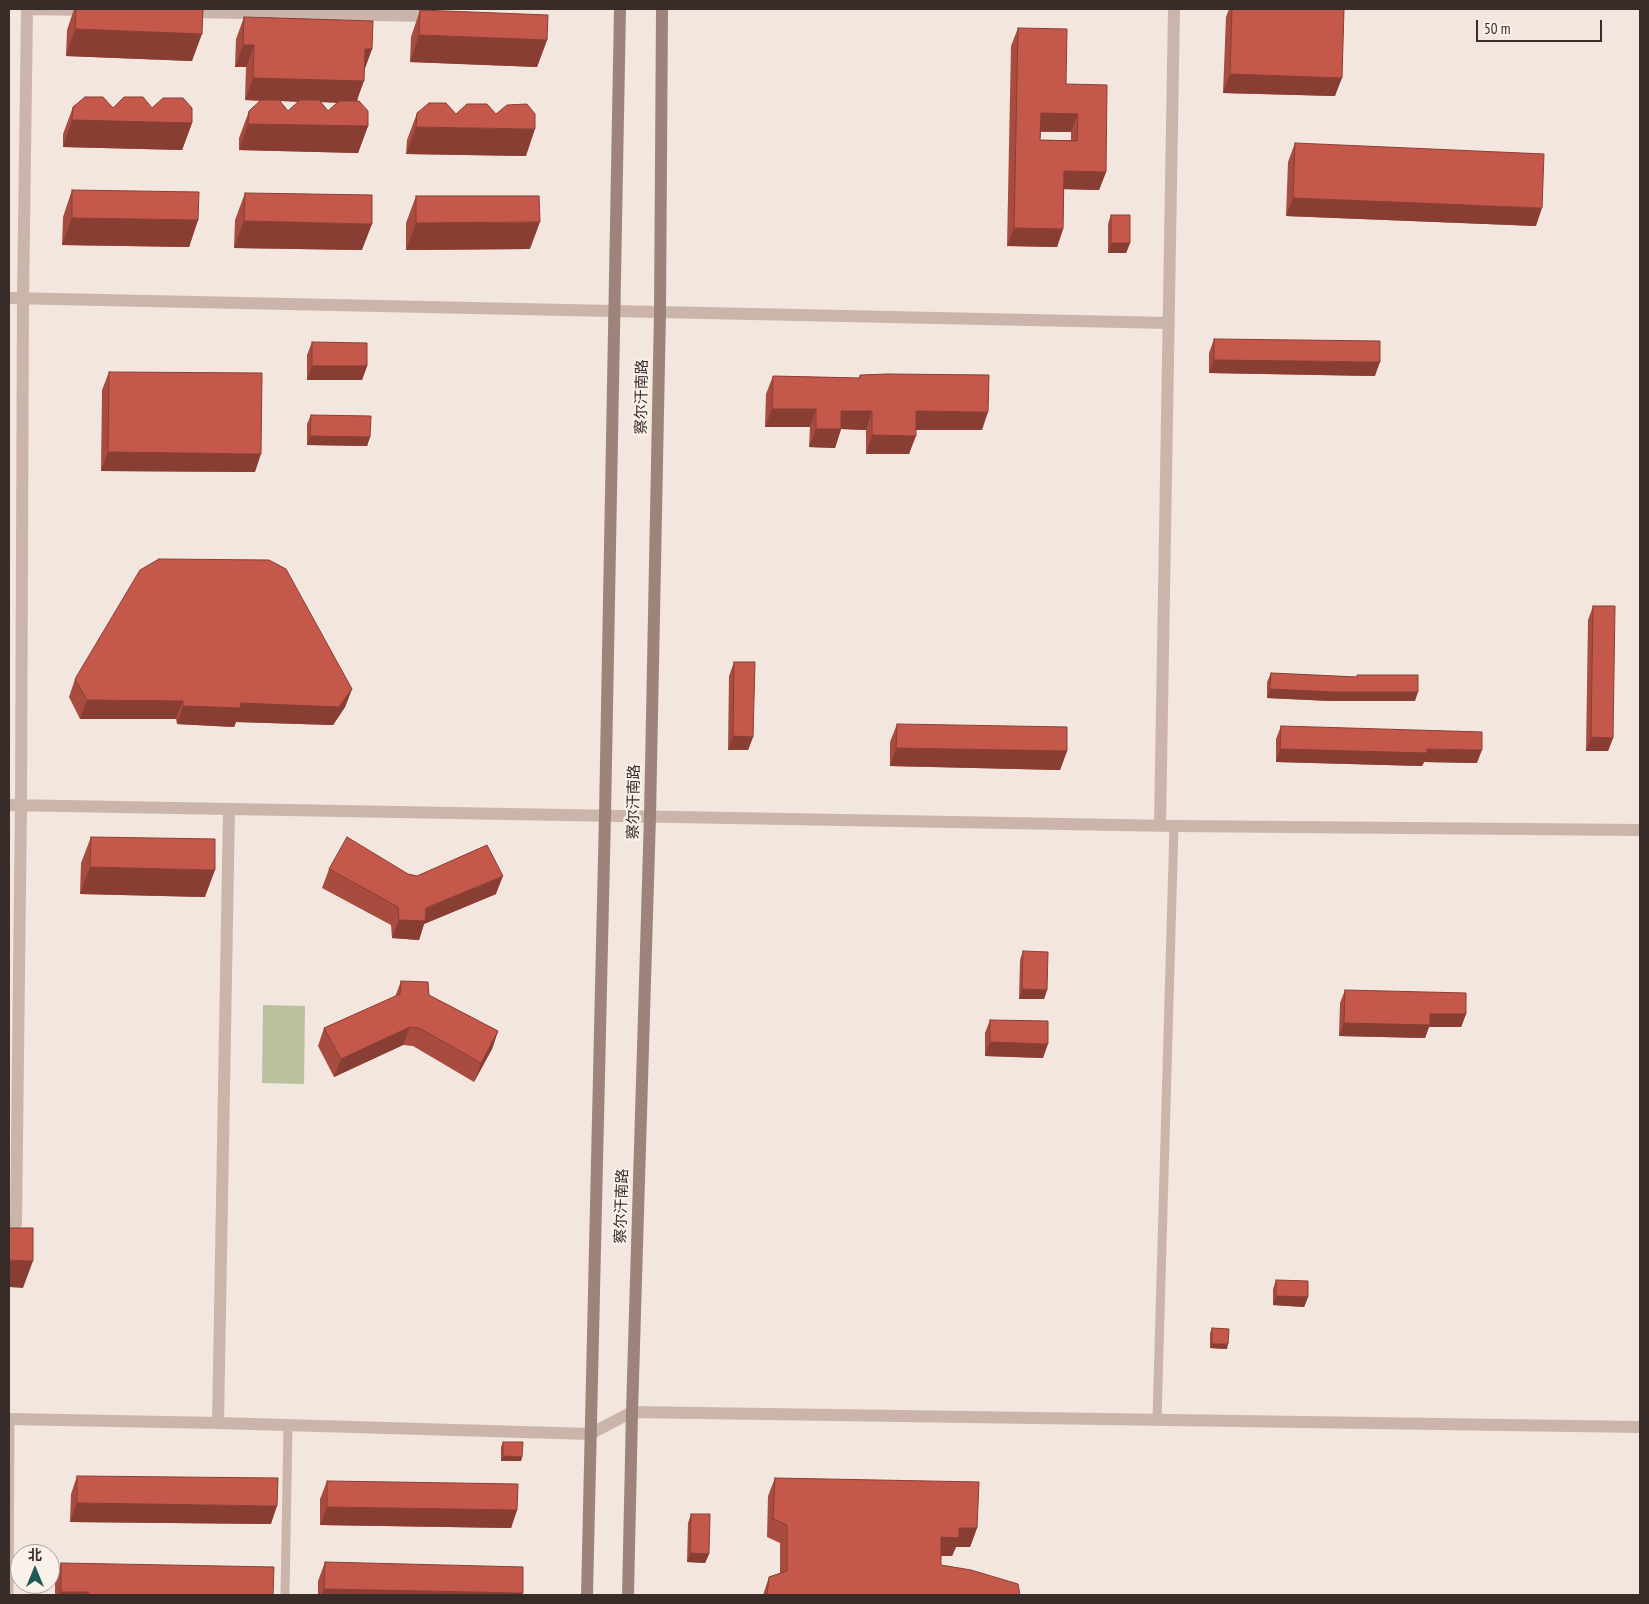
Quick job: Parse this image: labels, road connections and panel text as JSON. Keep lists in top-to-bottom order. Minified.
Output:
{"streets":{"main road":["察尔汗南路"]},"scale_bar":"50 m","north":"top"}
